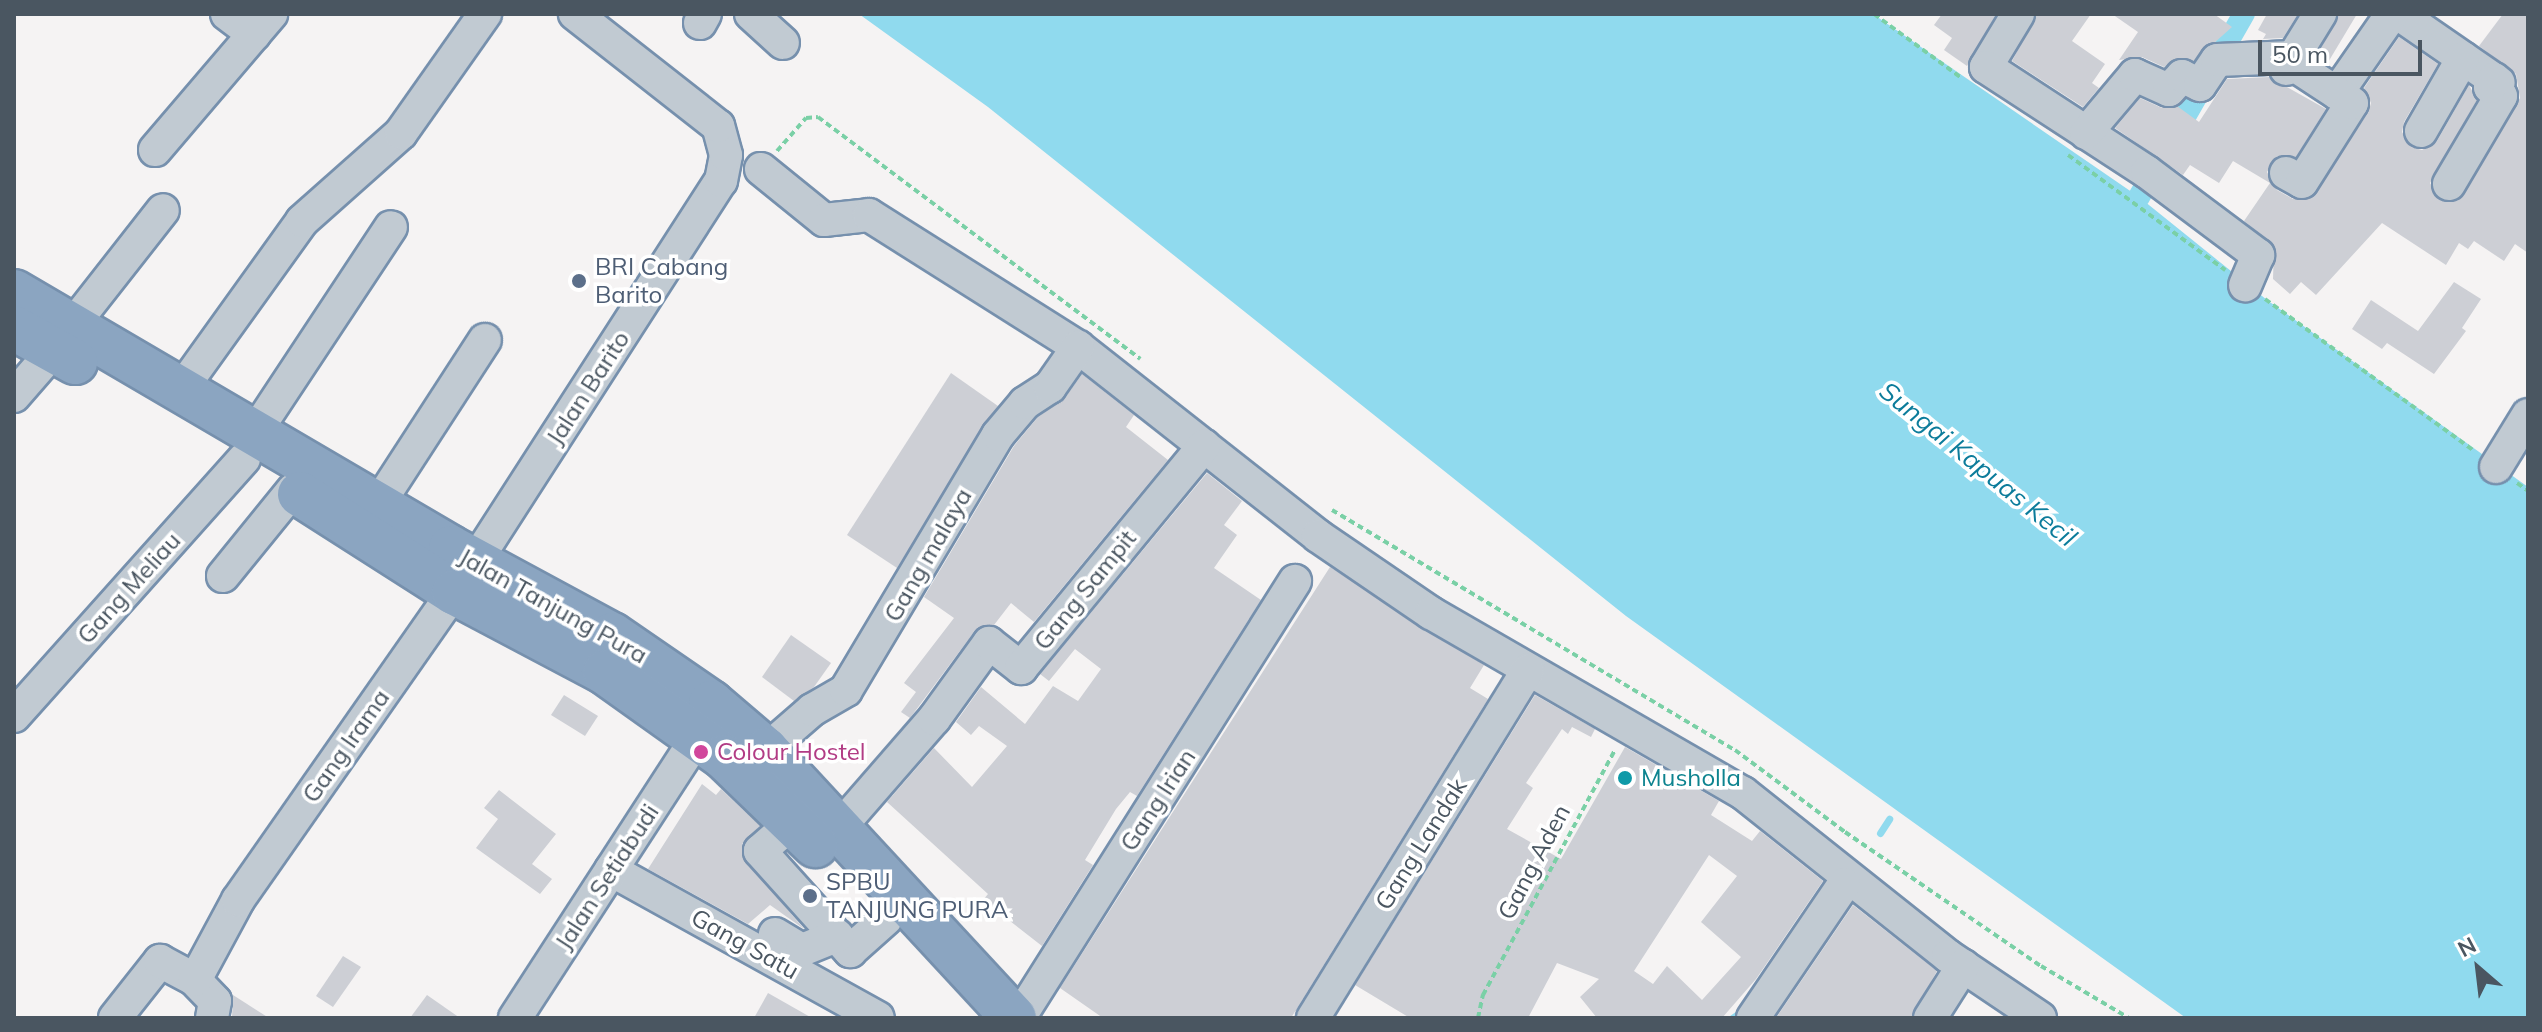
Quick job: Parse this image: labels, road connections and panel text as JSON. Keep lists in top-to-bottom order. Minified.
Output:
{"streets":{"highway":["Jalan Tanjung Pura"],"street":["Jalan Barito","Gang malaya","Gang Meliau","Gang Sampit","Gang Irama","Gang Irian","Gang Landak","Jalan Setiabudi","Gang Satu"],"path":["Gang Aden"]},"crossings":[["Jalan Barito","Jalan Tanjung Pura"],["Jalan Barito","Gang Irama"],["Gang malaya","Jalan Tanjung Pura"],["Gang Meliau","Jalan Tanjung Pura"],["Gang Sampit","Jalan Tanjung Pura"],["Jalan Tanjung Pura","Gang Irama"],["Jalan Tanjung Pura","Gang Irian"],["Jalan Tanjung Pura","Jalan Setiabudi"],["Jalan Setiabudi","Gang Satu"]],"water":["Sungai Kapuas Kecil"],"places":["BRI Cabang Barito","Colour Hostel","Musholla","SPBU TANJUNG PURA"],"scale_bar":"50 m","north":"top left"}
